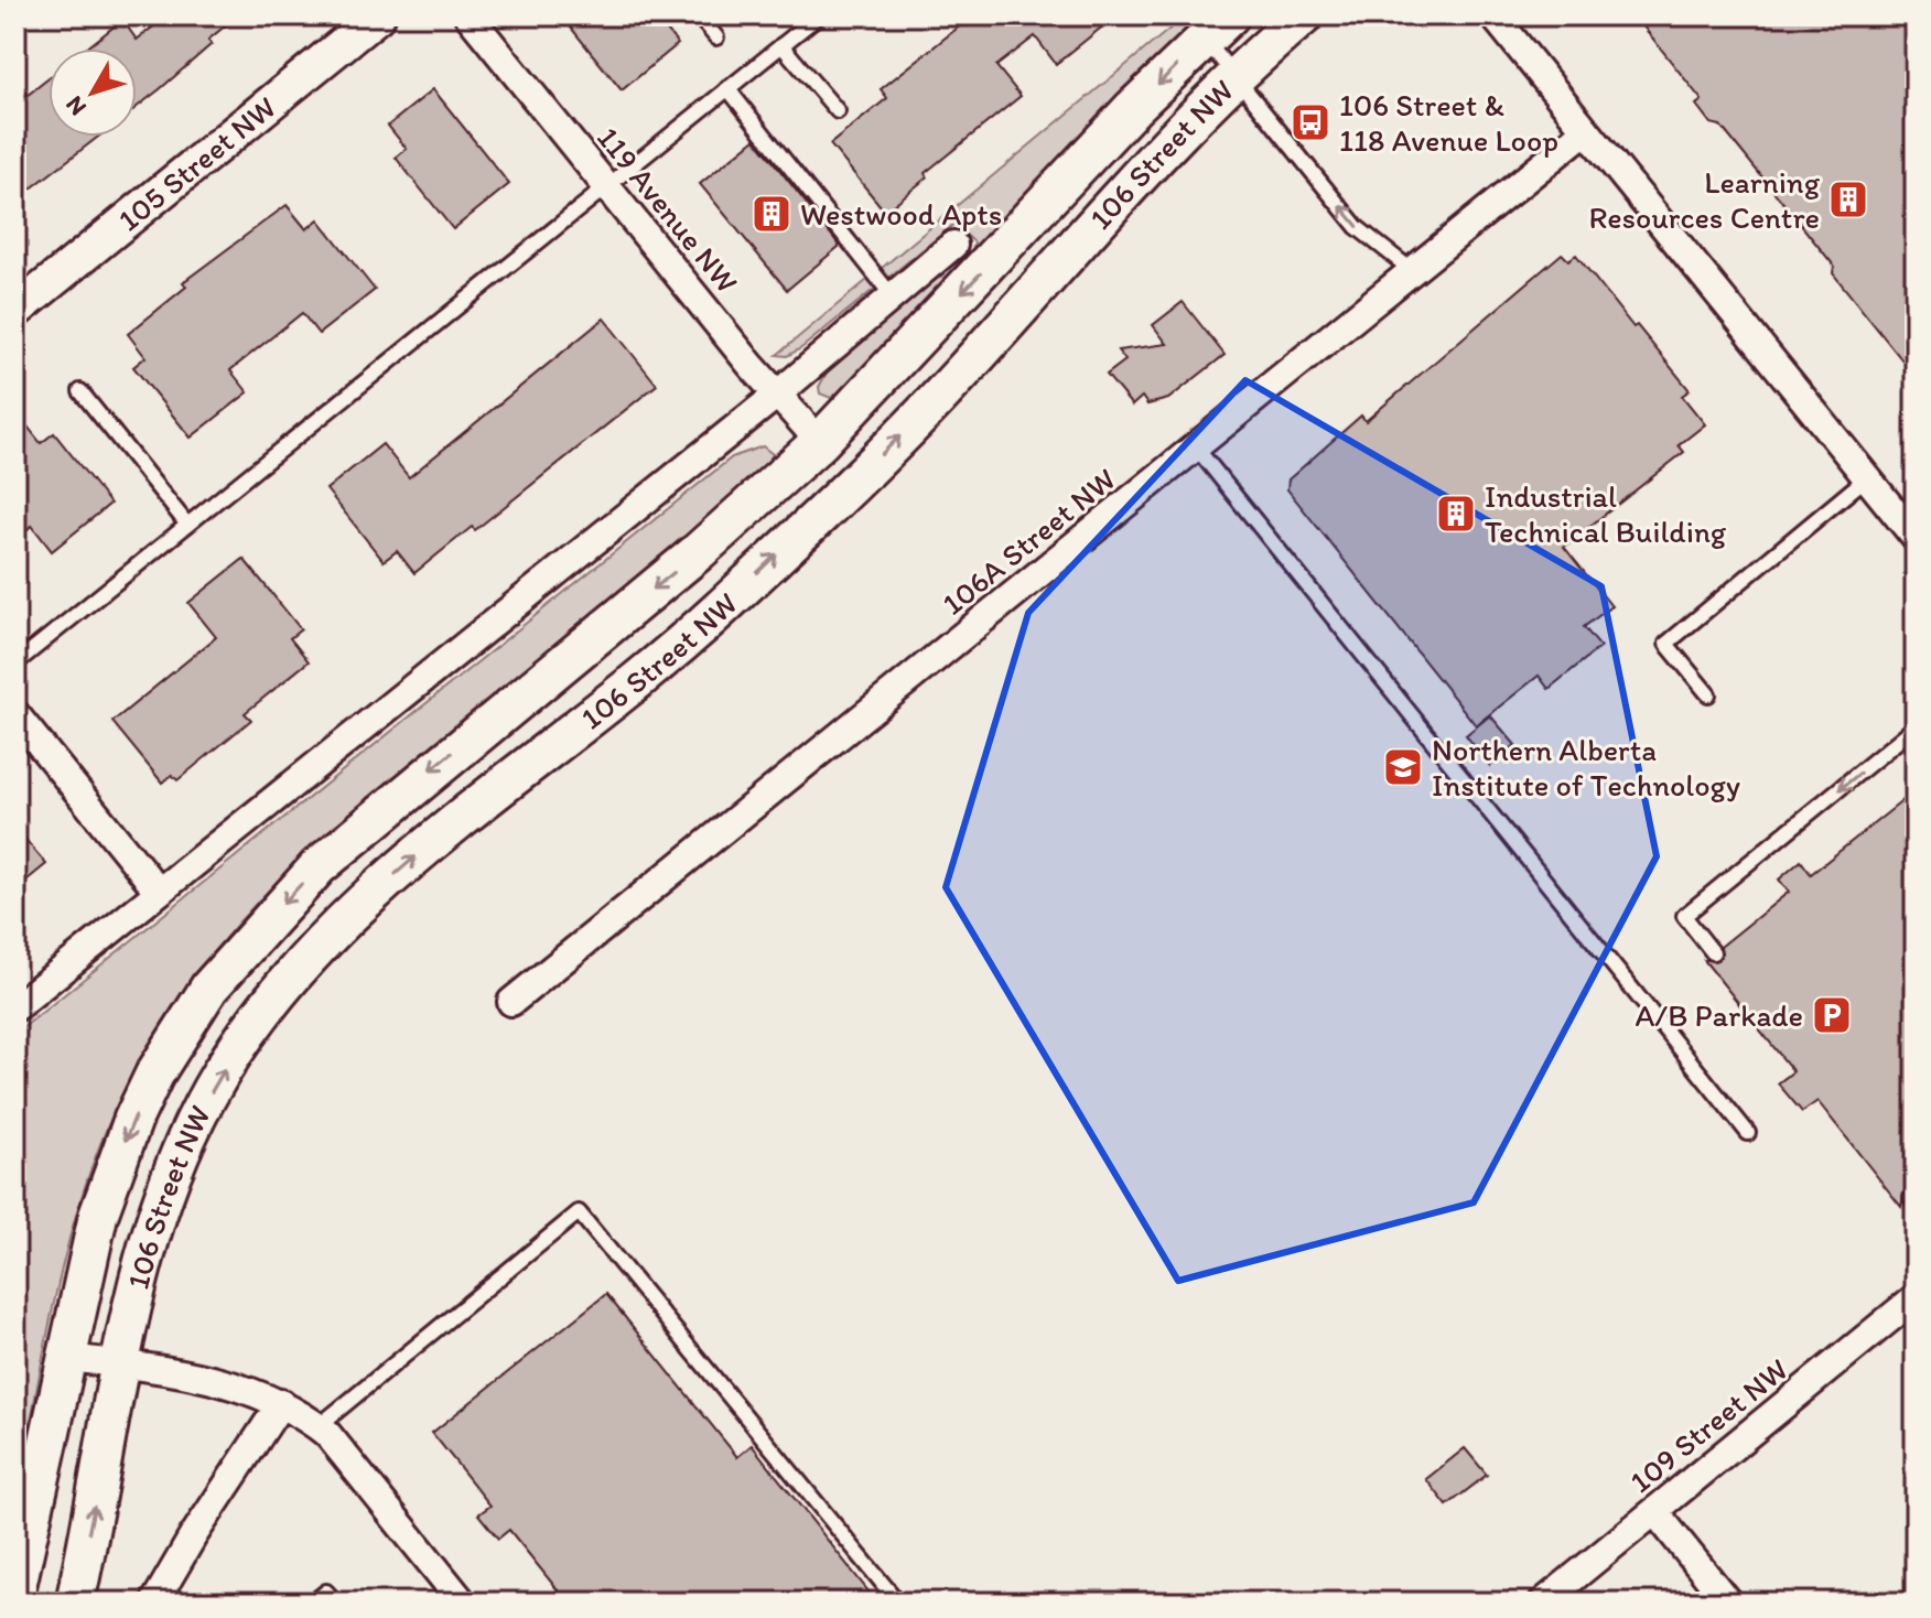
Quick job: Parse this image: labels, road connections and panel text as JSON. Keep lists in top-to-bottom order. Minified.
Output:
{"streets":{"main road":["106 Street NW"],"street":["105 Street NW","119 Avenue NW","106A Street NW","109 Street NW"]},"crossings":[["106 Street NW","119 Avenue NW"]],"places":{"bus stop":["106 Street & 118 Avenue Loop"],"building":["Learning Resources Centre","Westwood Apts","Industrial Technical Building"],"school or university":["Northern Alberta Institute of Technology"],"parking":["A/B Parkade"]},"north":"bottom left"}
